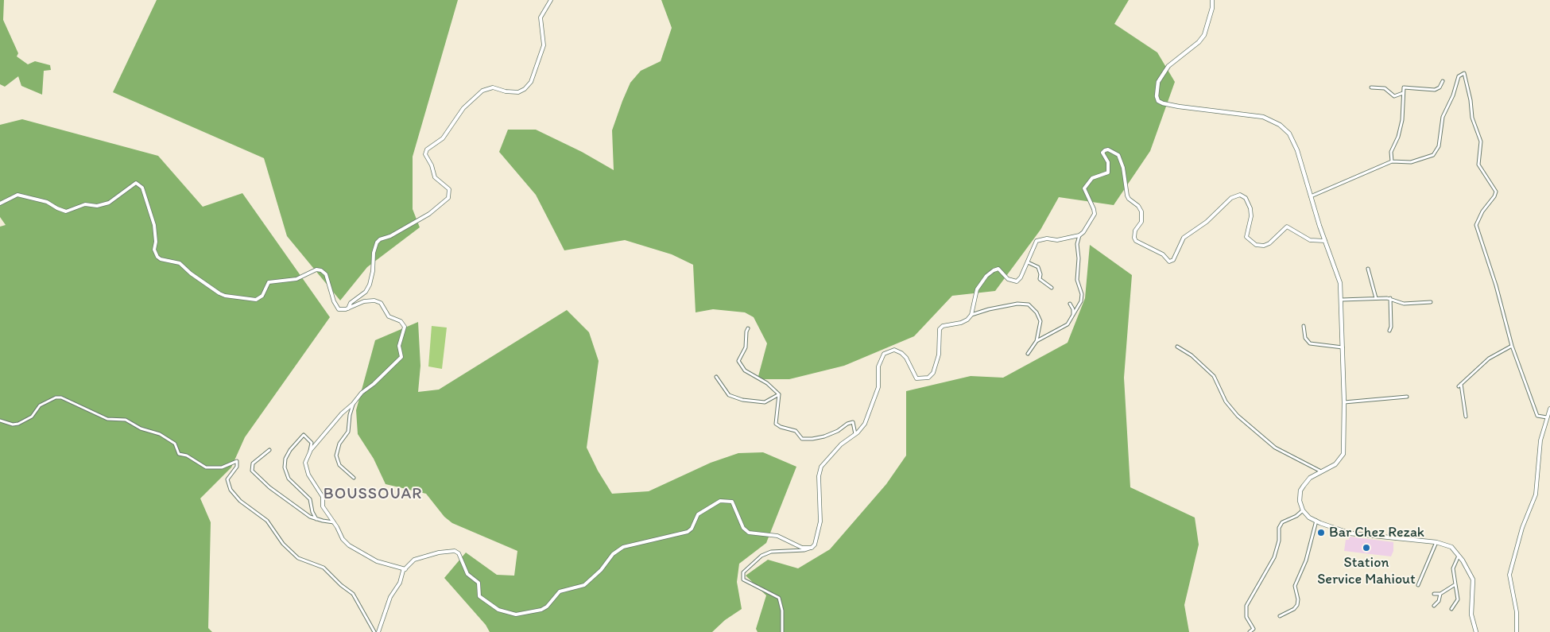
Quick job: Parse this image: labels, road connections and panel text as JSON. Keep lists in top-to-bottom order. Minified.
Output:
{"districts":["BOUSSOUAR"],"places":["Bar Chez Rezak","Station Service Mahiout"]}
